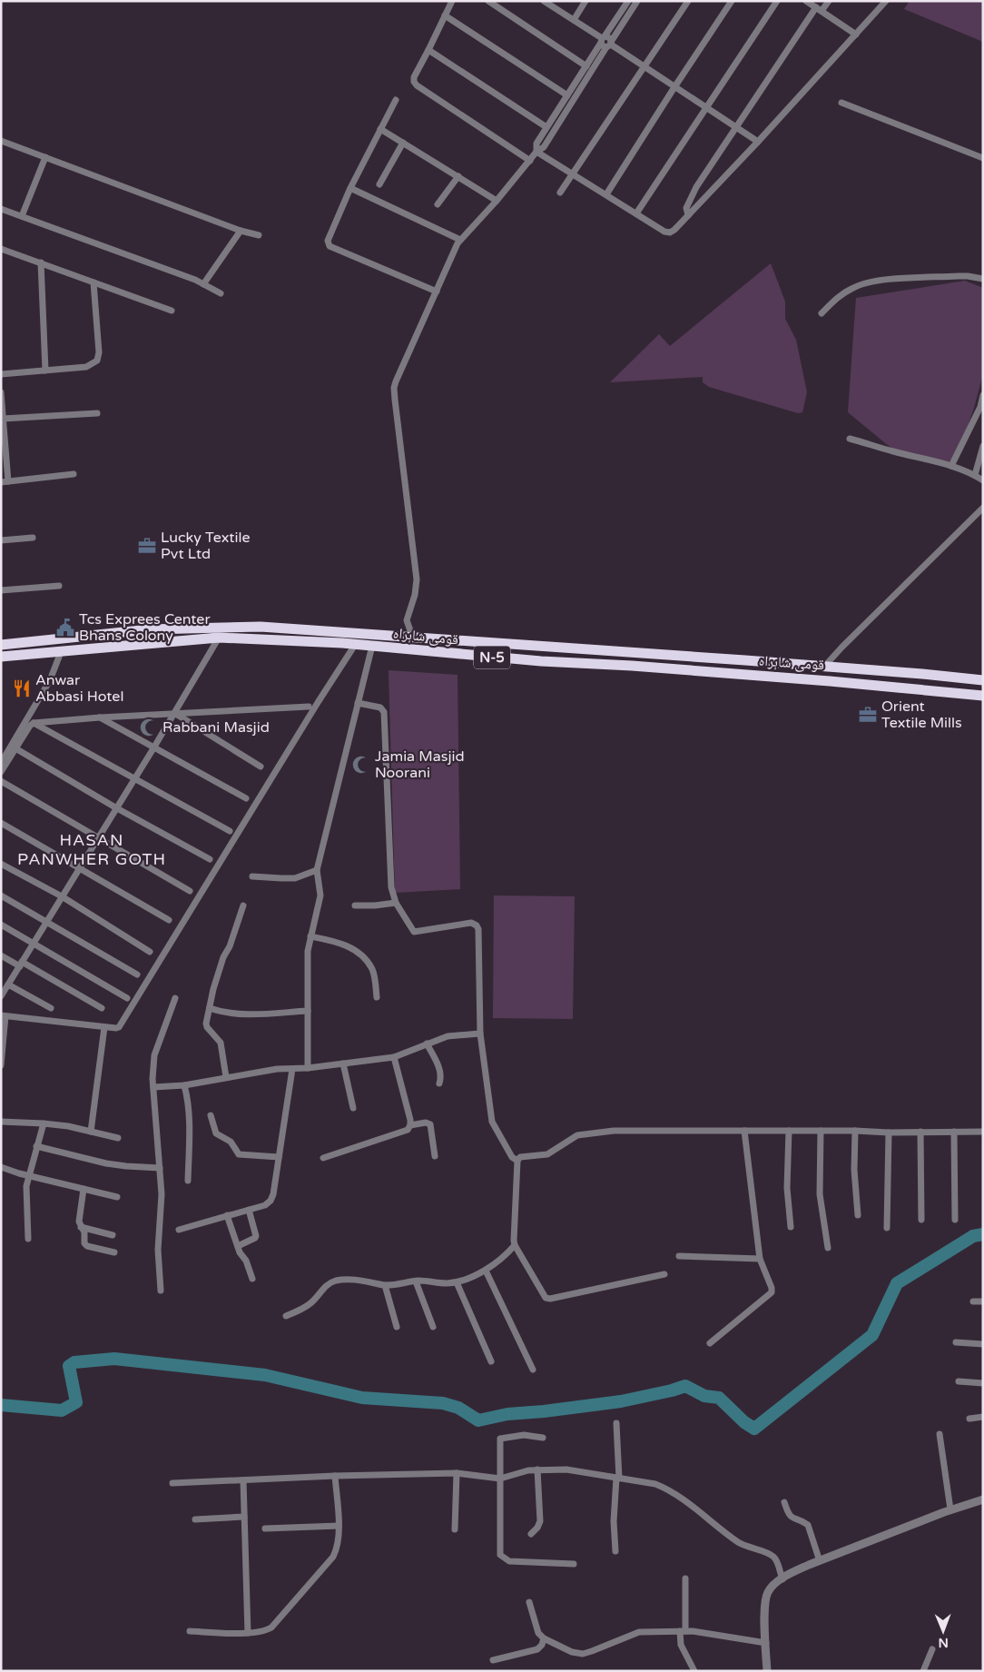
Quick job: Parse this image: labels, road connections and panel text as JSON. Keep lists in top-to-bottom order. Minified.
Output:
{"streets":{"highway":["قومی شاہراہ","N-5"]},"districts":["HASAN PANWHER GOTH"],"places":{"office":["Lucky Textile Pvt Ltd","Orient Textile Mills"],"public building":["Tcs Exprees Center Bhans Colony"],"restaurant":["Anwar Abbasi Hotel"],"mosque":["Rabbani Masjid","Jamia Masjid Noorani"]},"north":"bottom"}
